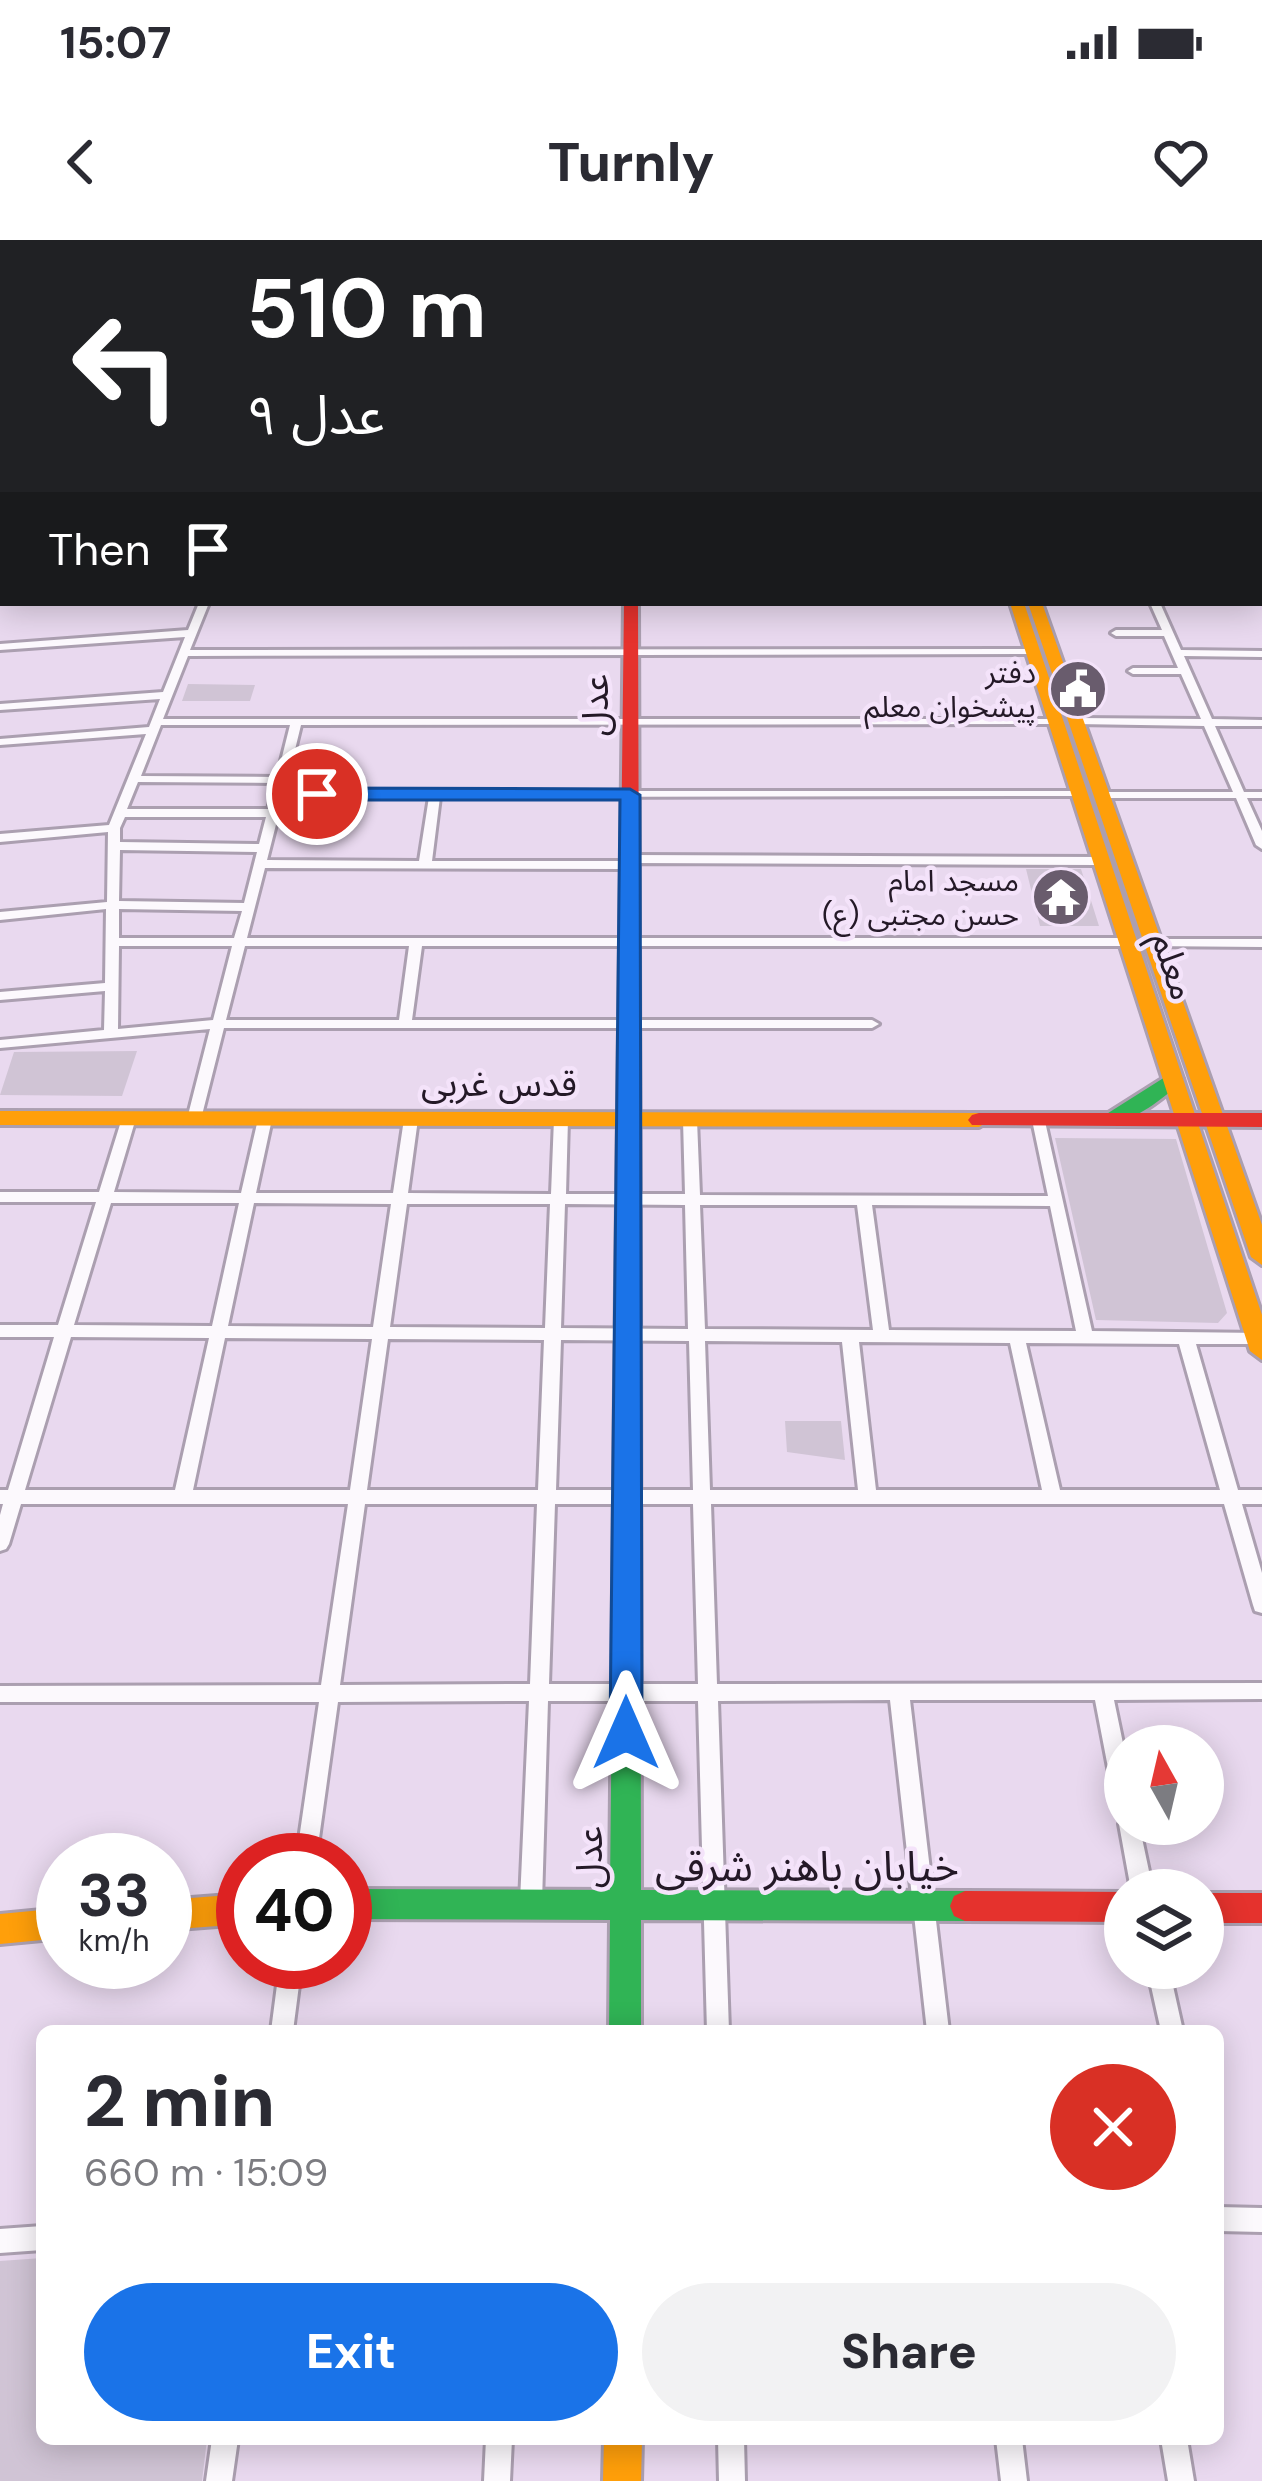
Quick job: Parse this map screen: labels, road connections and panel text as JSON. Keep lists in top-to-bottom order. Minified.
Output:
{"streets":{"street":["عدل","معلم","قدس غربی","خیابان باهنر شرقی"]},"crossings":[["عدل","قدس غربی"],["عدل","خیابان باهنر شرقی"],["معلم","قدس غربی"]],"places":{"public building":["دفتر پیشخوان معلم"],"temple":["مسجد امام حسن مجتبی (ع)"]},"north":"top","page":{"status":"15:07","header":"Turnly","turn":["510 m","عدل ۹"],"then":"Then","speed":"33 km/h","limit":"40","heading":["2 min","660 m · 15:09"],"buttons":["Exit","Share"]}}
